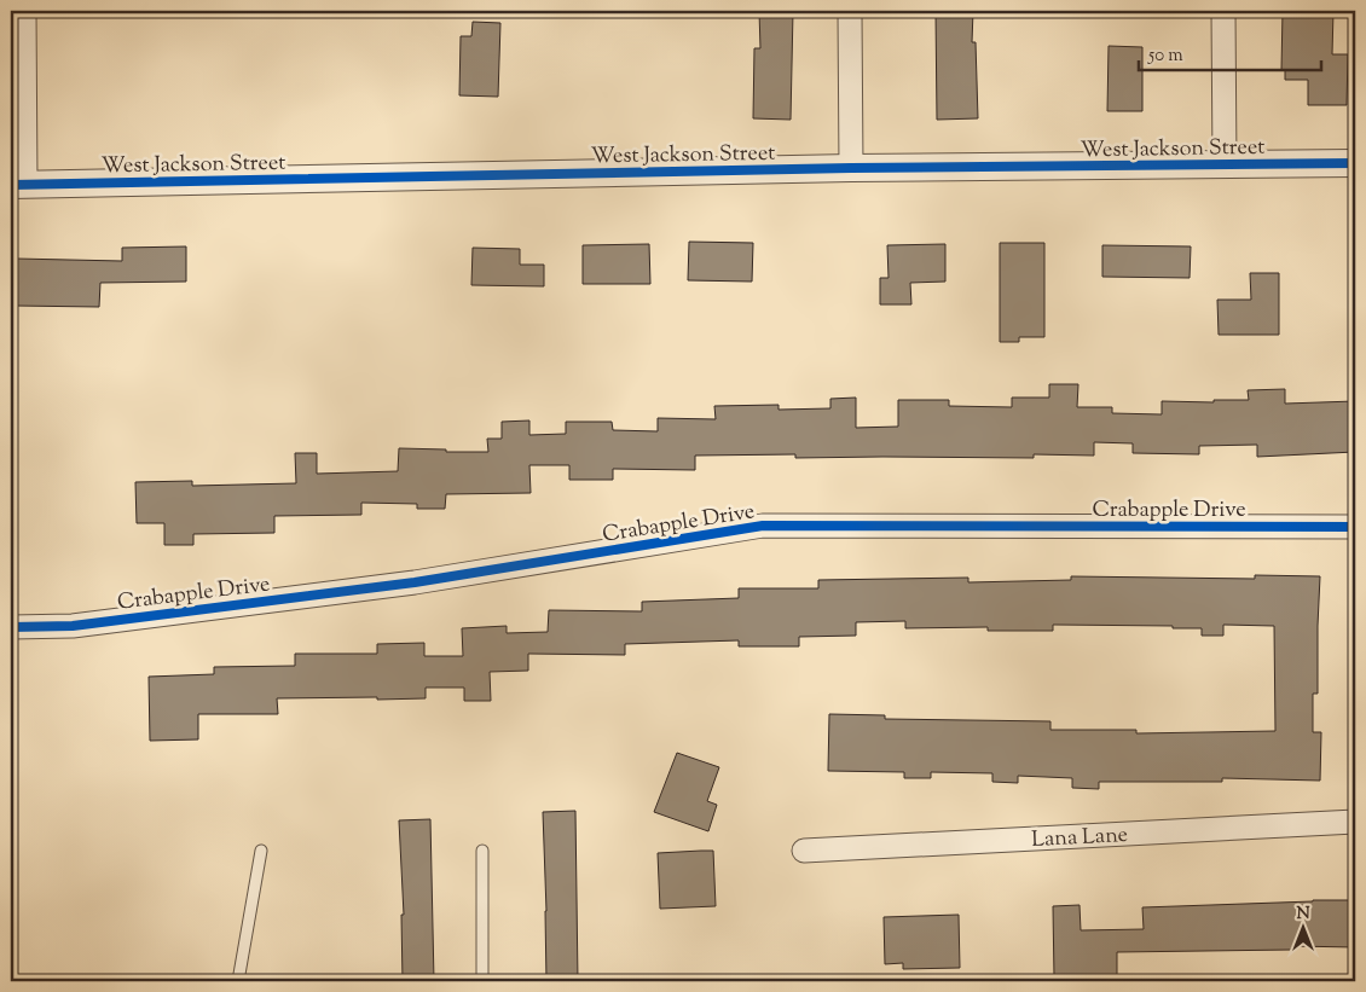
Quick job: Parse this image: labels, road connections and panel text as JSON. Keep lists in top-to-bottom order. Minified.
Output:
{"streets":{"street":["West Jackson Street","Crabapple Drive","Lana Lane"]},"scale_bar":"50 m","north":"top"}
